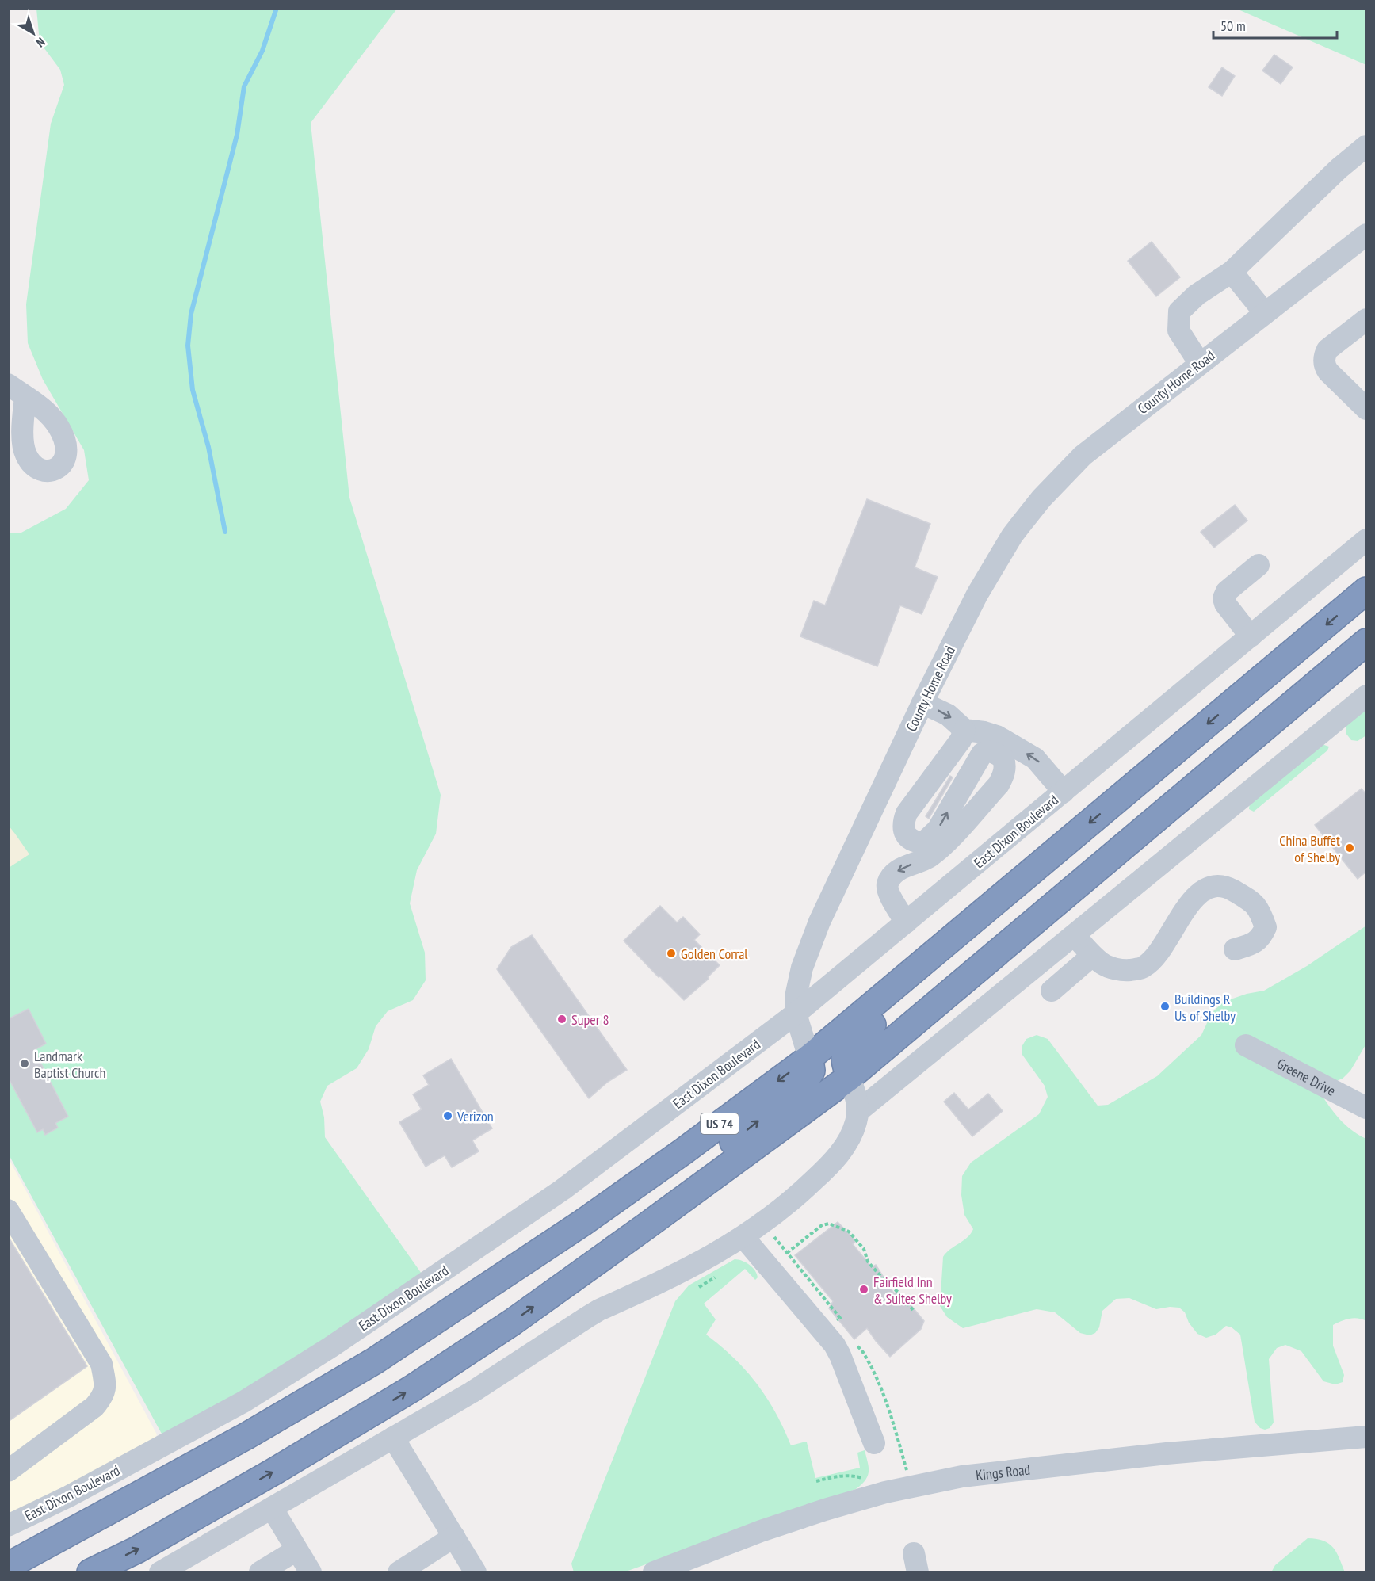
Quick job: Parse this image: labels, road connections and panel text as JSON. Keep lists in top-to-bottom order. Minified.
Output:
{"streets":{"highway":["County Home Road","US 74"],"street":["East Dixon Boulevard","Greene Drive","Kings Road"]},"crossings":[["County Home Road","East Dixon Boulevard"],["County Home Road","US 74"]],"places":["China Buffet of Shelby","Golden Corral","Buildings R Us of Shelby","Super 8","Landmark Baptist Church","Verizon","Fairfield Inn & Suites Shelby"],"scale_bar":"50 m","north":"bottom right"}
